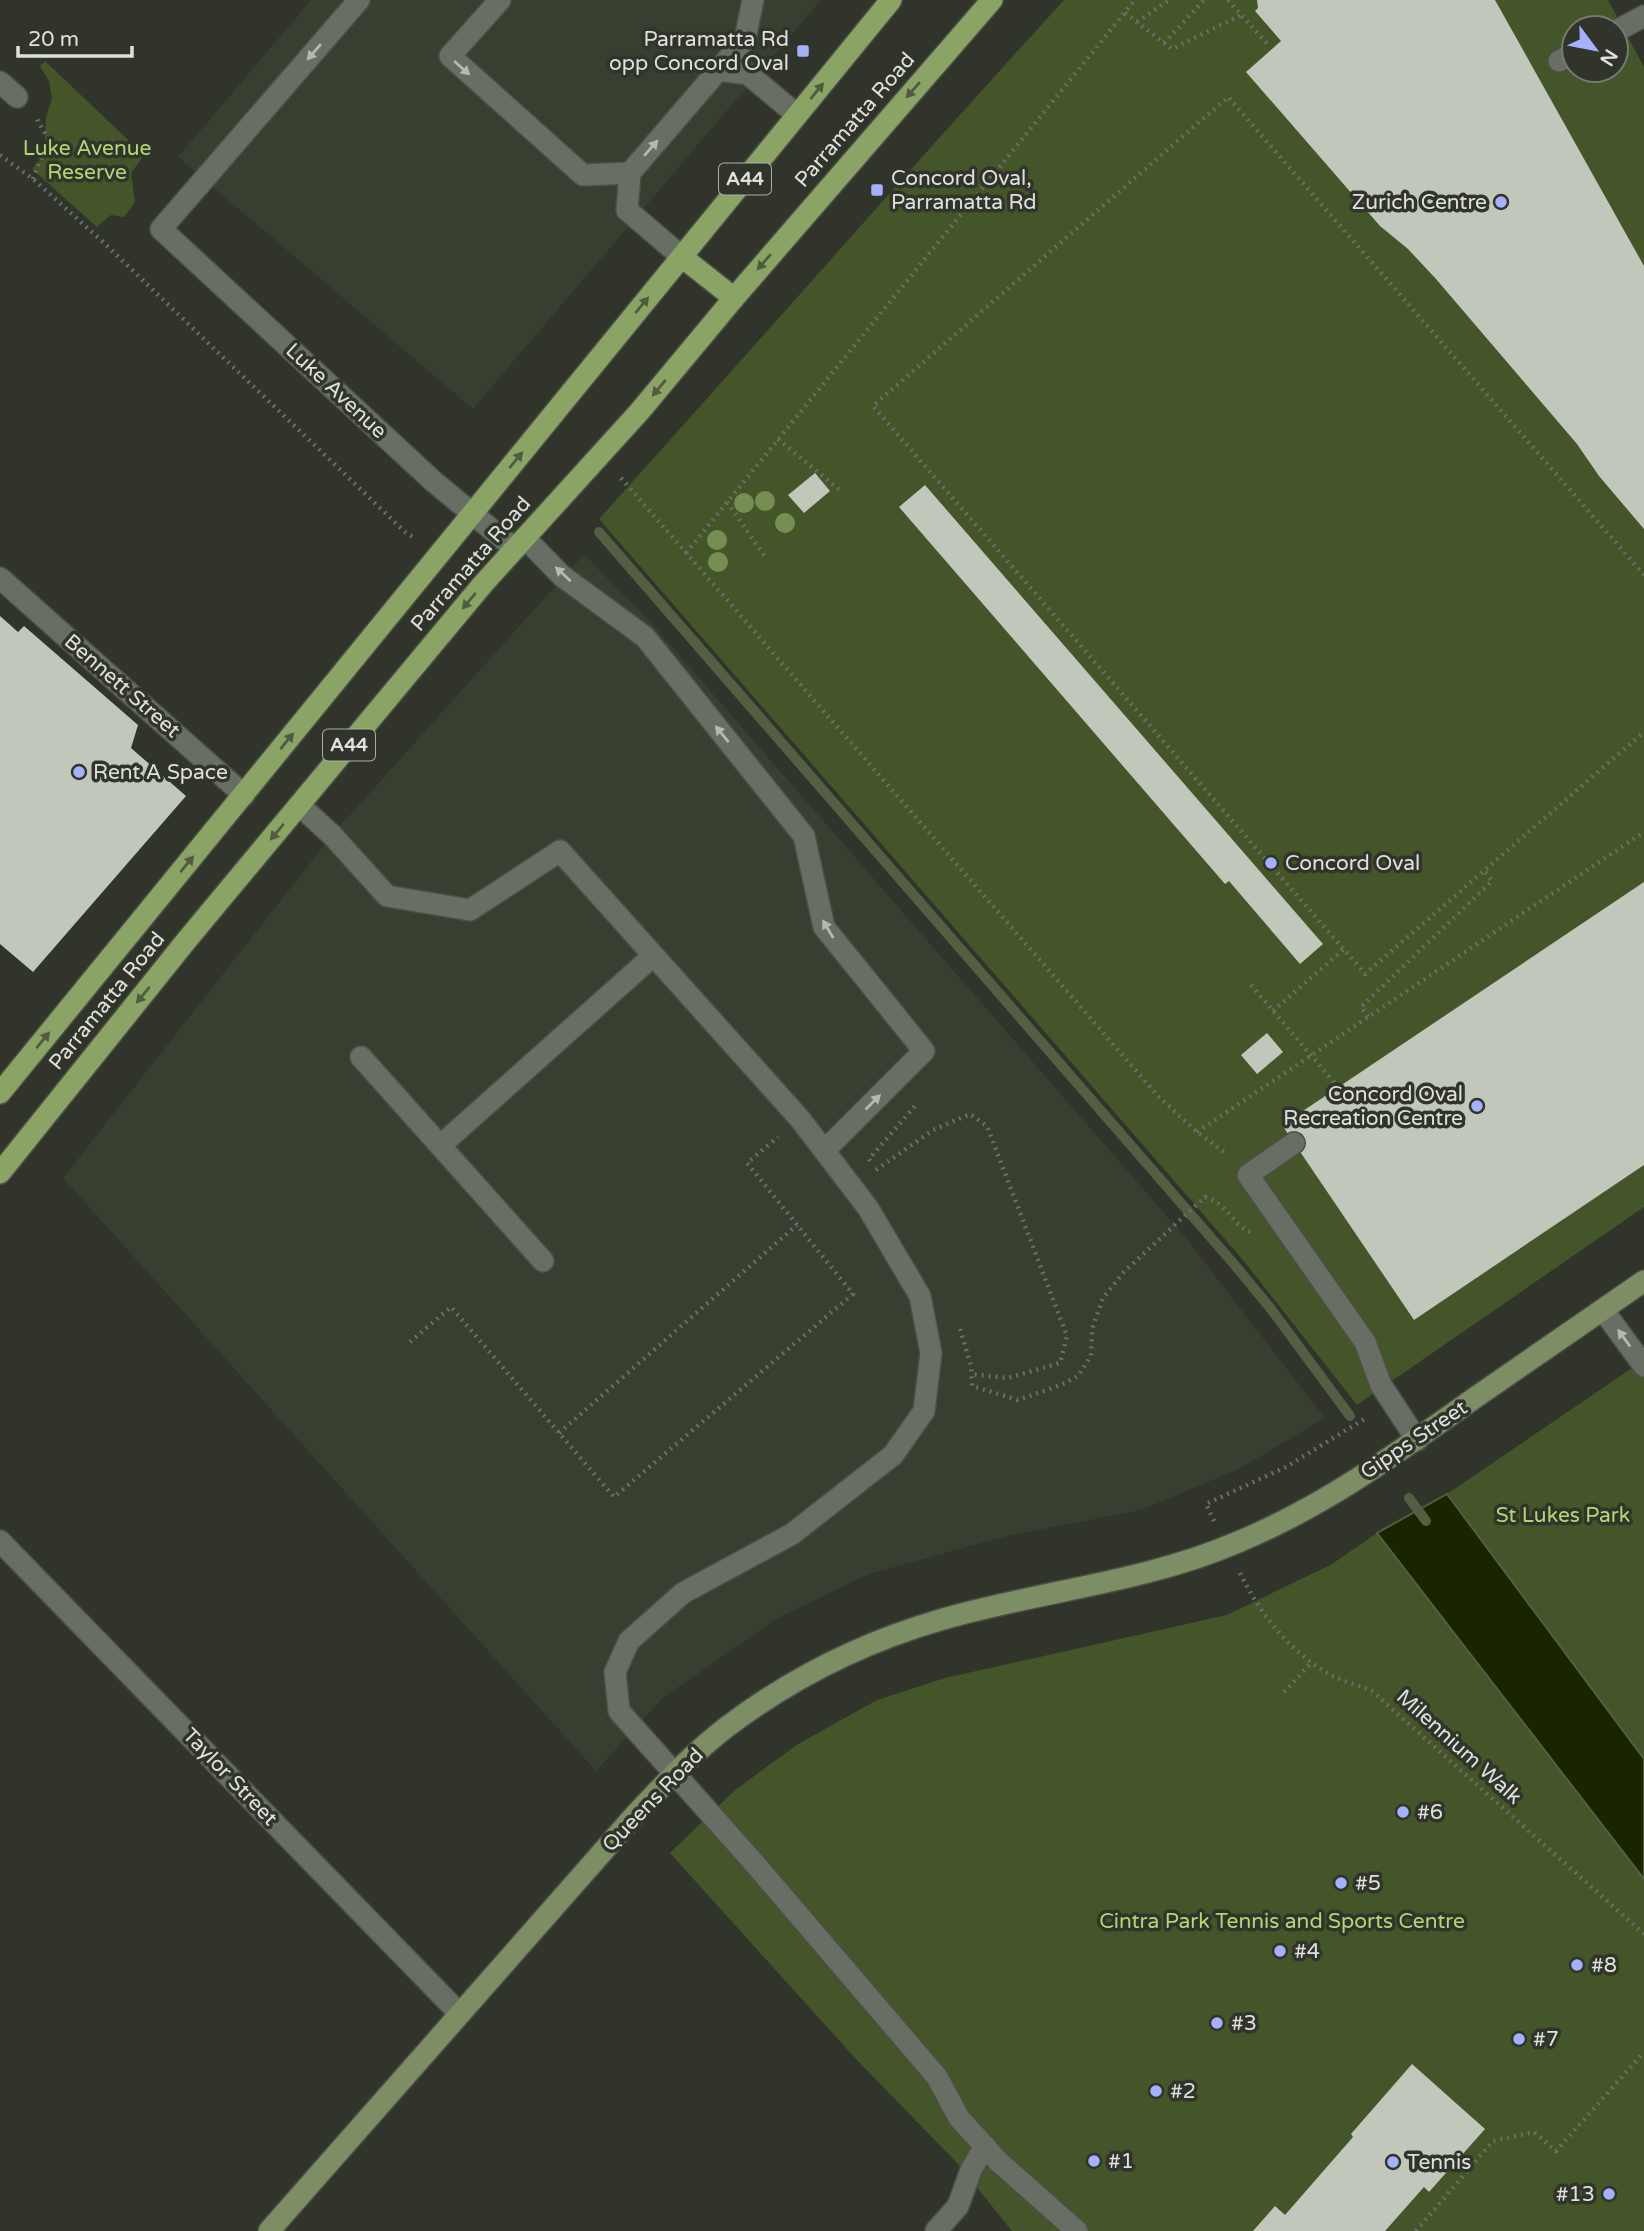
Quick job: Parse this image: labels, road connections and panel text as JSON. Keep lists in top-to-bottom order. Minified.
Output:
{"streets":{"highway":["Parramatta Road","A44"],"main road":["Gipps Street","Queens Road"],"street":["Luke Avenue","Bennett Street","Taylor Street"],"path":["Milennium Walk"]},"crossings":[["Parramatta Road","Luke Avenue"],["Parramatta Road","Bennett Street"],["Gipps Street","Queens Road"],["Taylor Street","Queens Road"]],"parks":["Luke Avenue Reserve","St Lukes Park","Cintra Park Tennis and Sports Centre"],"places":{"transit":["Parramatta Rd opp Concord Oval","Concord Oval, Parramatta Rd"],"other":["Zurich Centre","Rent A Space","Concord Oval","Concord Oval Recreation Centre","#6","#5","#4","#8","#3","#7","#2","#1","Tennis","#13"]},"scale_bar":"20 m","north":"bottom right"}
